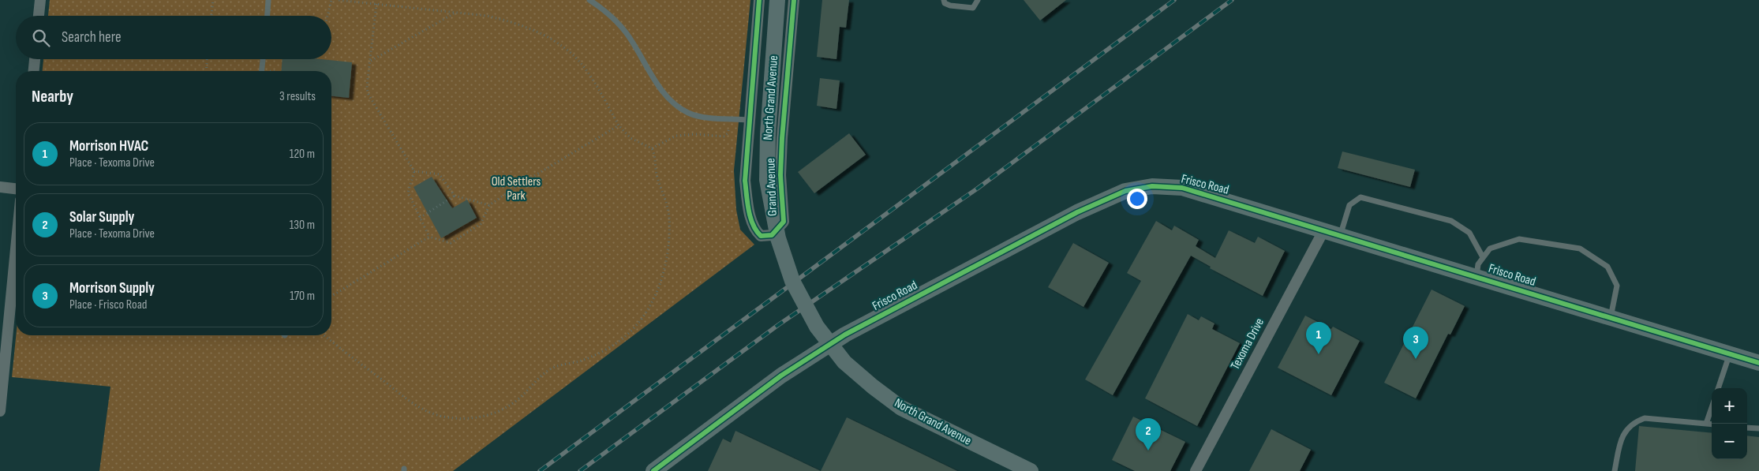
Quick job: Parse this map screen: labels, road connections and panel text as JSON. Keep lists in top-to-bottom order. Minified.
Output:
{"streets":{"street":["North Grand Avenue","Frisco Road","Grand Avenue","Texoma Drive"]},"crossings":[["Frisco Road","Texoma Drive"]],"parks":["Old Settlers Park"],"page":{"search":"Search here","heading":["Nearby","3 results"],"list":[{"mark":"1","name":"Morrison HVAC","note":"Place · Texoma Drive","value":"120 m"},{"mark":"2","name":"Solar Supply","note":"Place · Texoma Drive","value":"130 m"},{"mark":"3","name":"Morrison Supply","note":"Place · Frisco Road","value":"170 m"}],"pins":["1","3","2"],"map_buttons":["+","−"]}}
